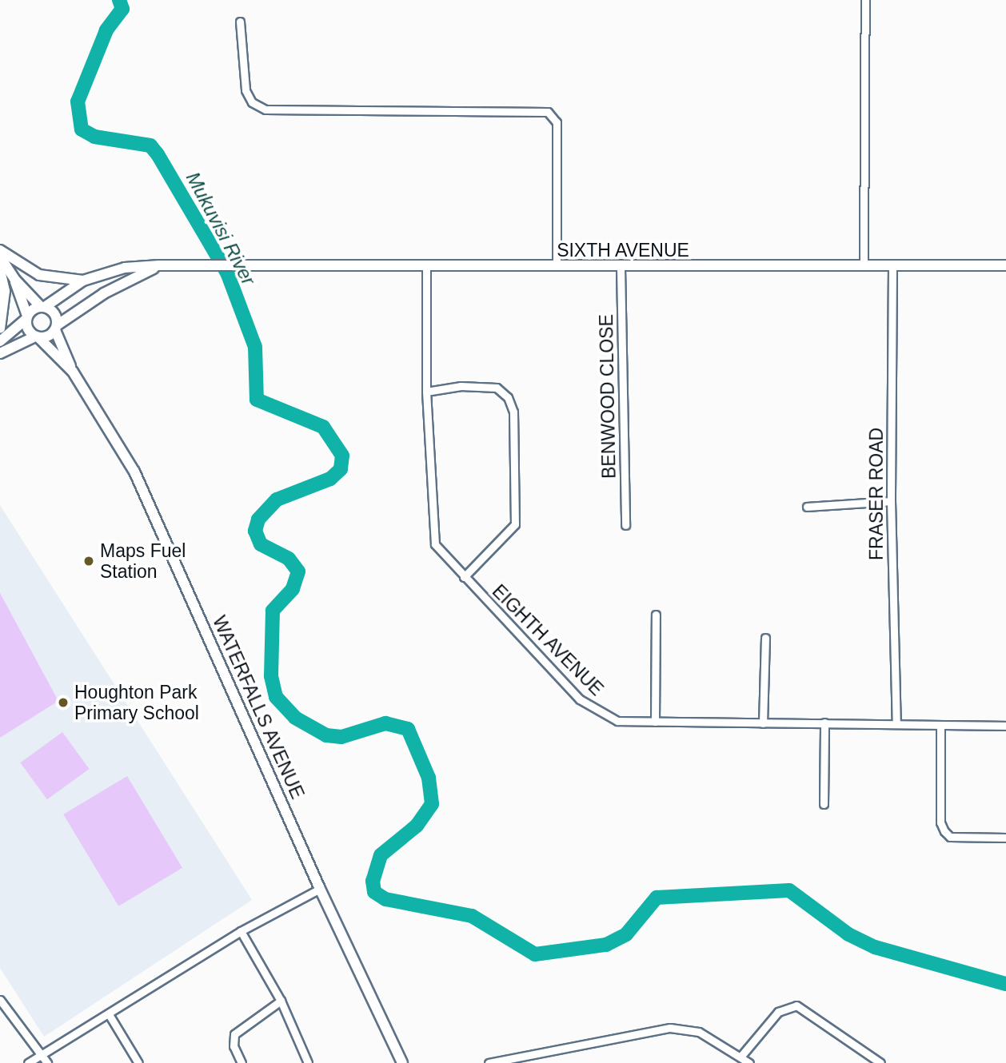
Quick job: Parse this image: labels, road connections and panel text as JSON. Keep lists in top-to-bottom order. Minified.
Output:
{"streets":{"main road":["SIXTH AVENUE","WATERFALLS AVENUE"],"street":["BENWOOD CLOSE","FRASER ROAD","EIGHTH AVENUE"]},"crossings":[["SIXTH AVENUE","BENWOOD CLOSE"],["SIXTH AVENUE","FRASER ROAD"],["SIXTH AVENUE","EIGHTH AVENUE"],["FRASER ROAD","EIGHTH AVENUE"]],"water":["Mukuvisi River"],"places":["Maps Fuel Station","Houghton Park Primary School"]}
